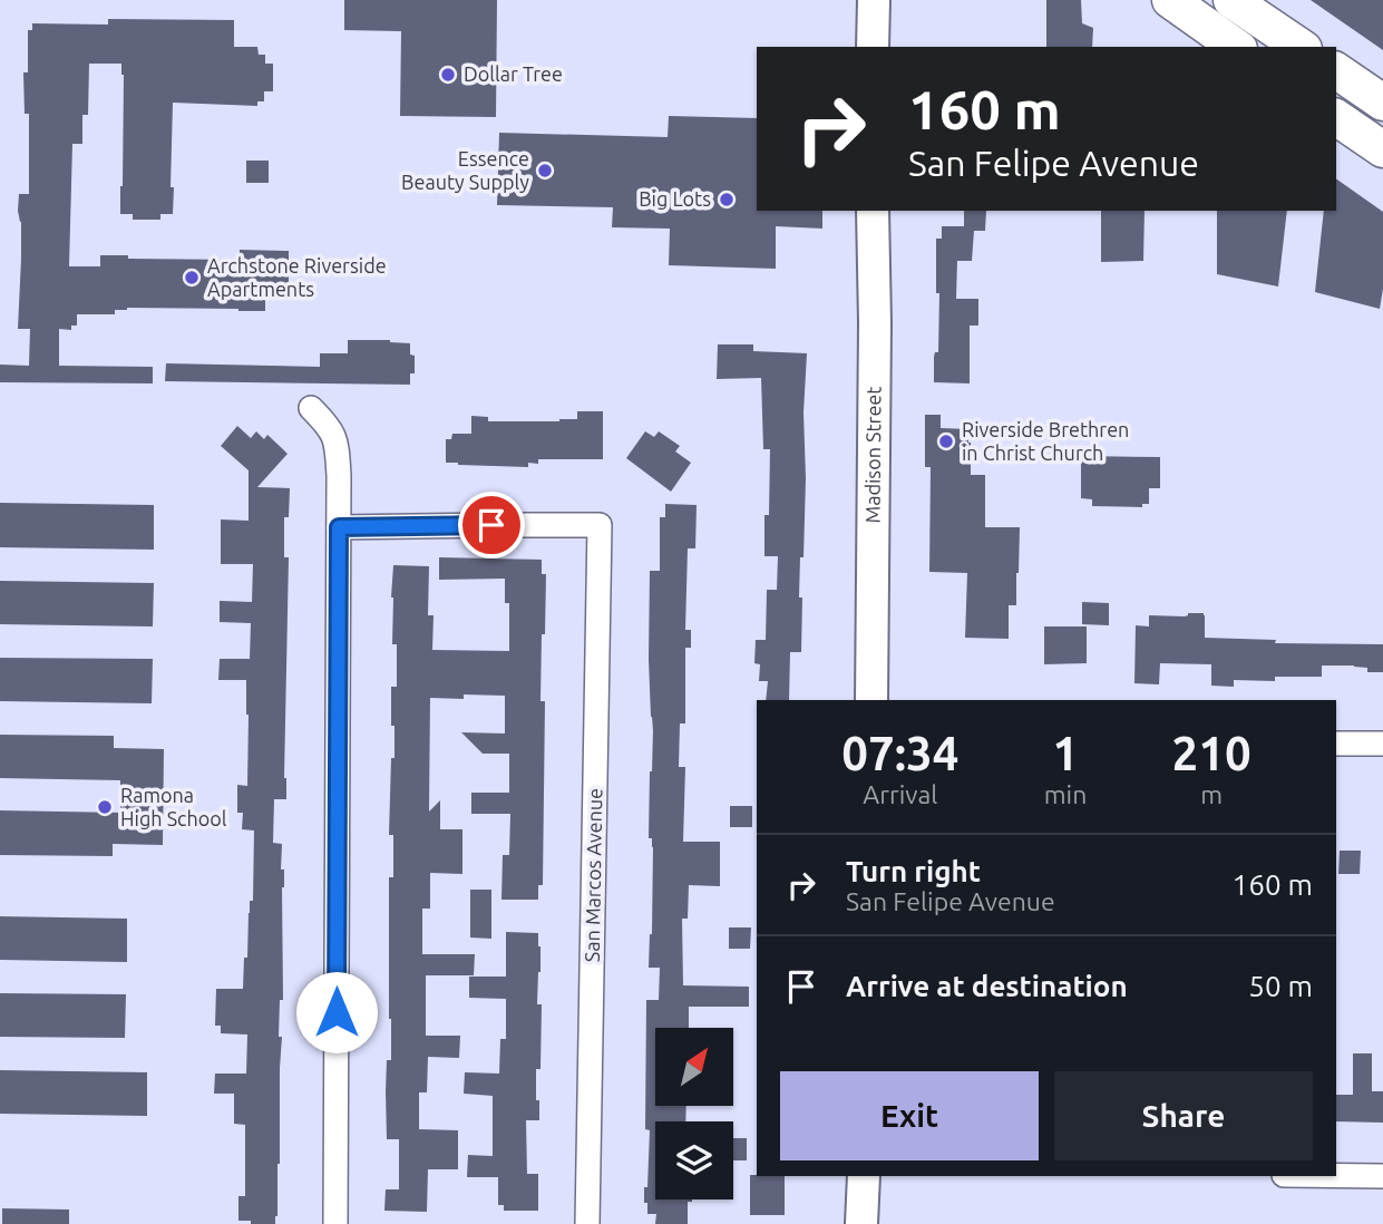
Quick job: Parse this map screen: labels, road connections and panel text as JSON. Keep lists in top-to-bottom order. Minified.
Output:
{"streets":{"main road":["Madison Street"],"street":["San Marcos Avenue"]},"places":["Dollar Tree","Essence Beauty Supply","Big Lots","Archstone Riverside Apartments","Riverside Brethren in Christ Church","Ramona High School"],"north":"top right","page":{"turn":["160 m","San Felipe Avenue"],"eta":["07:34","Arrival","1","min","210","m"],"list":[{"name":"Turn right","note":"San Felipe Avenue","value":"160 m"},{"name":"Arrive at destination","value":"50 m"}],"buttons":["Exit","Share"]}}
